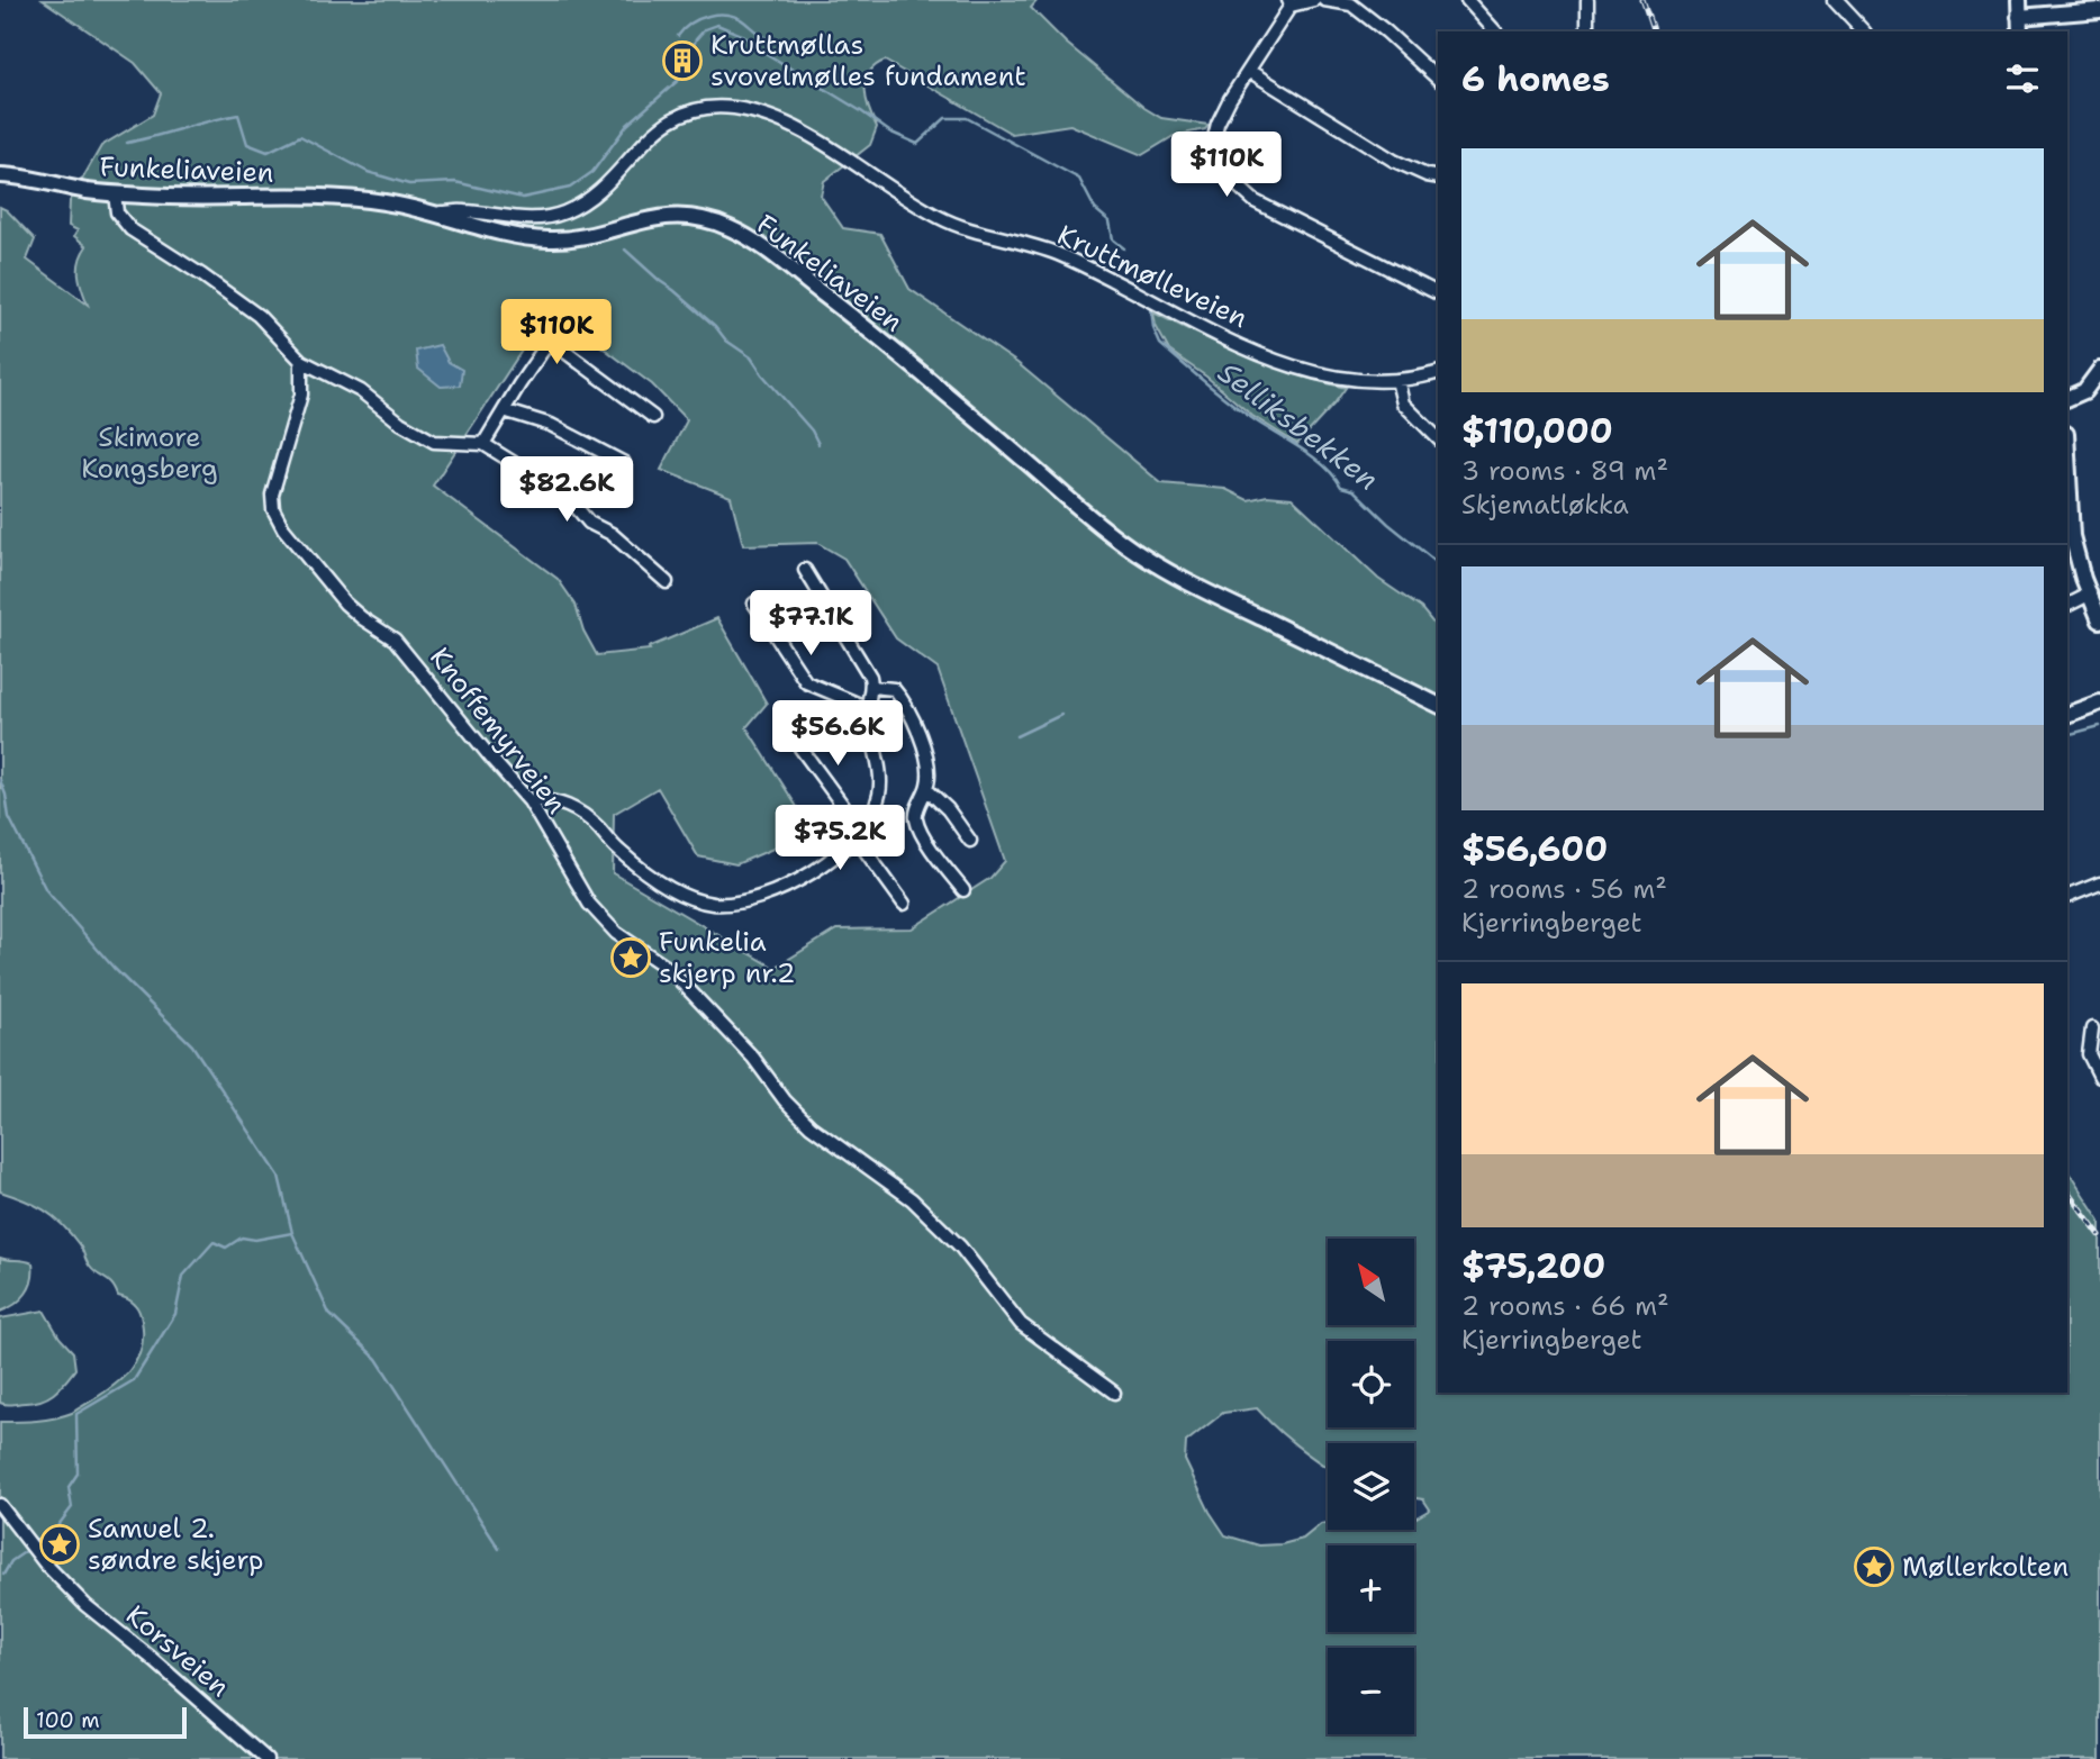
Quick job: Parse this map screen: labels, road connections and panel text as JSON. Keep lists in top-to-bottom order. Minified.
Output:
{"streets":{"street":["Funkeliaveien","Kruttmølleveien","Knoffemyrveien","Korsveien"]},"crossings":[["Funkeliaveien","Kruttmølleveien"]],"water":["Selliksbekken"],"parks":["Skimore Kongsberg"],"places":{"building":["Kruttmøllas svovelmølles fundament"],"place":["Funkelia skjerp nr.2","Samuel 2. søndre skjerp","Møllerkolten"]},"scale_bar":"100 m","north":"top left","page":{"heading":"6 homes","list":[{"name":"$110,000","note":"3 rooms · 89 m² · Skjematløkka"},{"name":"$56,600","note":"2 rooms · 56 m² · Kjerringberget"},{"name":"$75,200","note":"2 rooms · 66 m² · Kjerringberget"}],"price":["$110K","$110K","$82.6K","$77.1K","$56.6K","$75.2K"],"map_buttons":["+","−"],"scale":"100 m"}}
